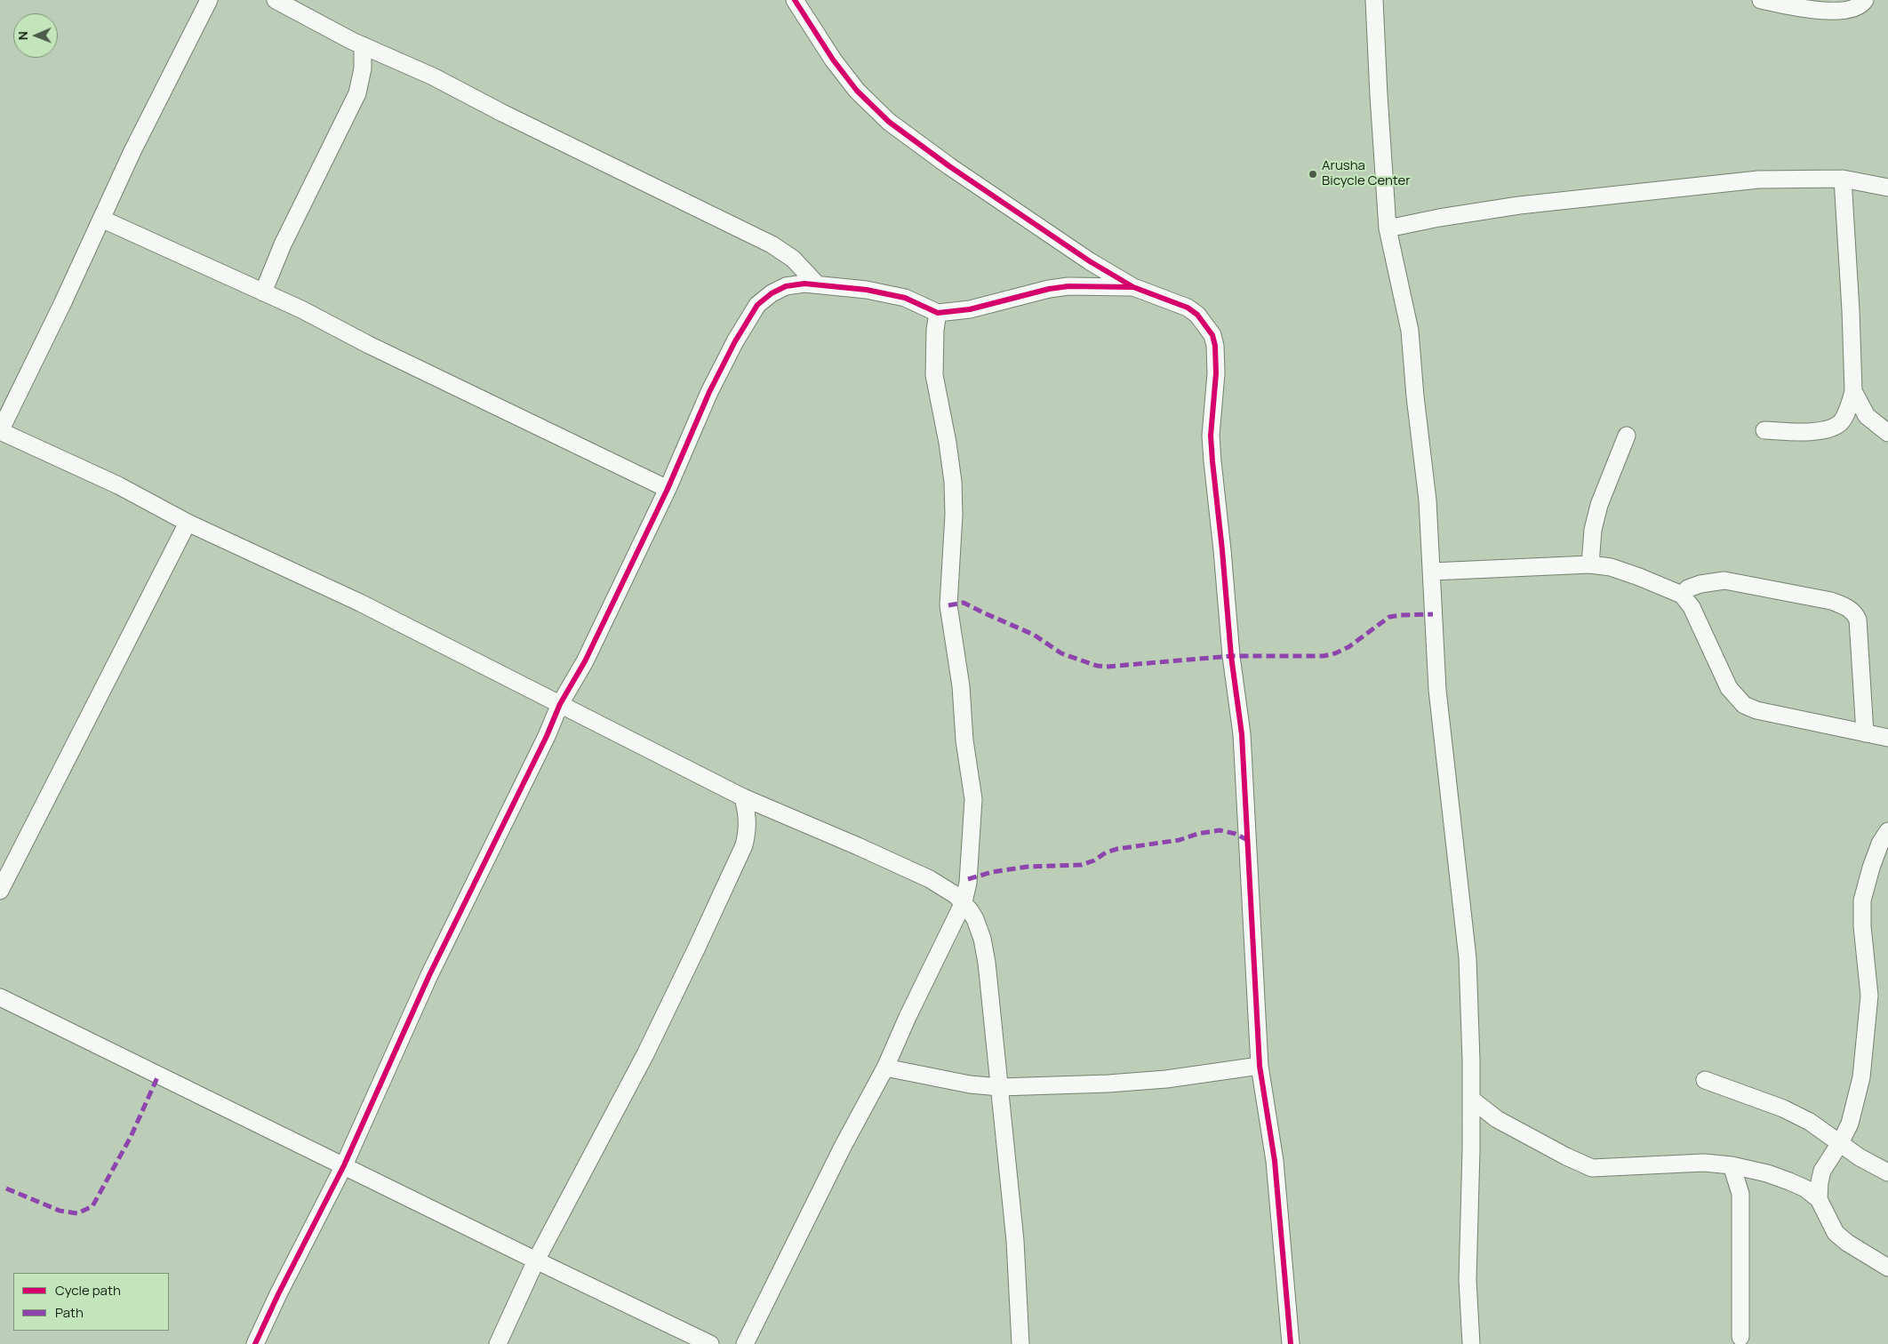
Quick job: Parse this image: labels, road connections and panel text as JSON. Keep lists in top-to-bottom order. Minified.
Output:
{"places":["Arusha Bicycle Center"],"legend":["Cycle path","Path"],"north":"left"}
